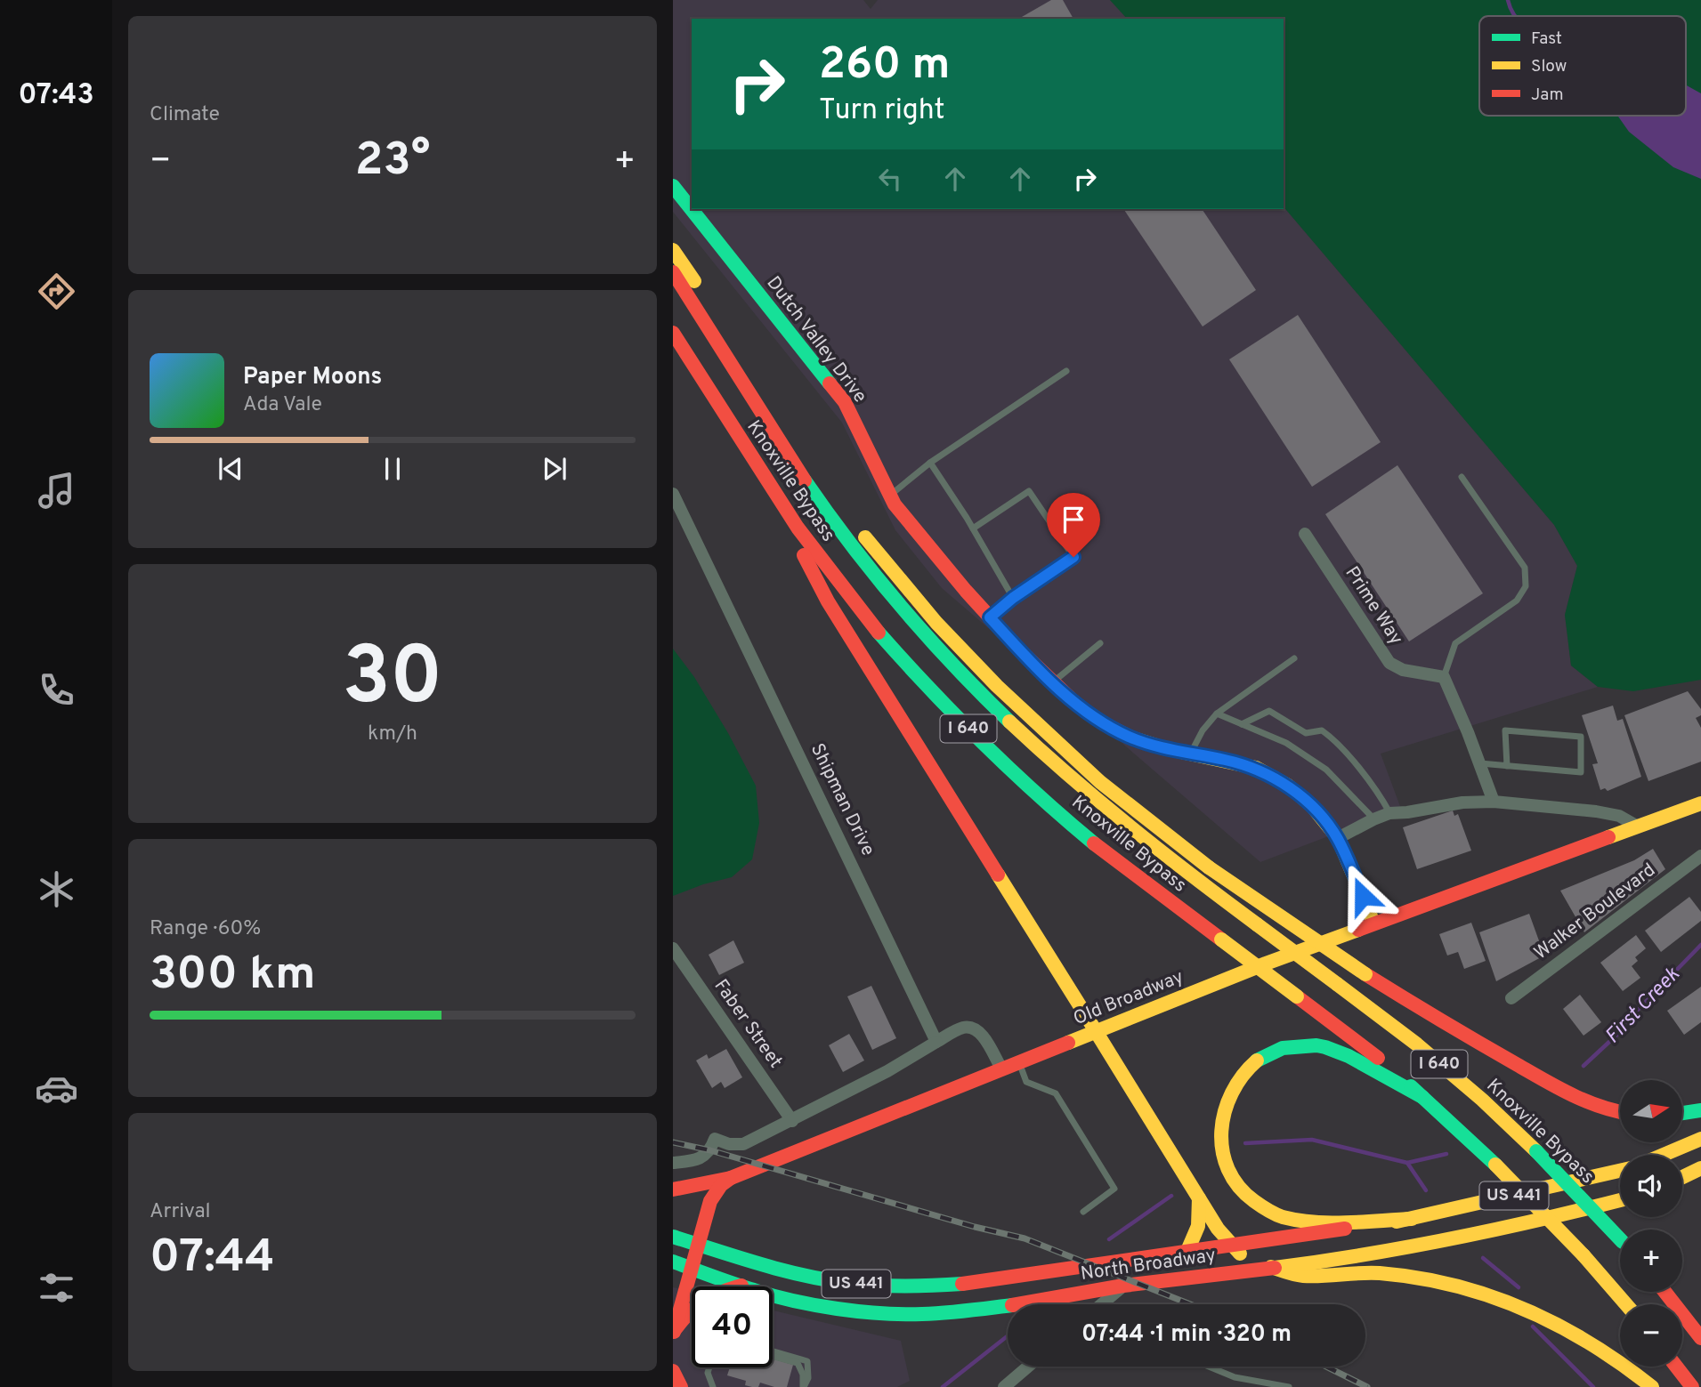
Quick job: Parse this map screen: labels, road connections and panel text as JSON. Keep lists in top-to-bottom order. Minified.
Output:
{"streets":{"main road":["Dutch Valley Drive","Knoxville Bypass","I 640","Old Broadway","US 441","North Broadway"],"street":["Prime Way","Shipman Drive","Walker Boulevard","Faber Street"]},"crossings":[["Dutch Valley Drive","Old Broadway"],["Old Broadway","North Broadway"]],"water":["First Creek"],"legend":["Fast","Slow","Jam"],"north":"right","page":{"tabs":"07:43","tile":["Climate",["30","km/h"],["Range · 60%","300 km"],["Arrival","07:44"]],"turn":["260 m","Turn right"],"heat":["−","23°","+"],"song":["Paper Moons","Ada Vale"],"map_buttons":["+","−"],"limit":"40","trip":"07:44 · 1 min · 320 m"}}
